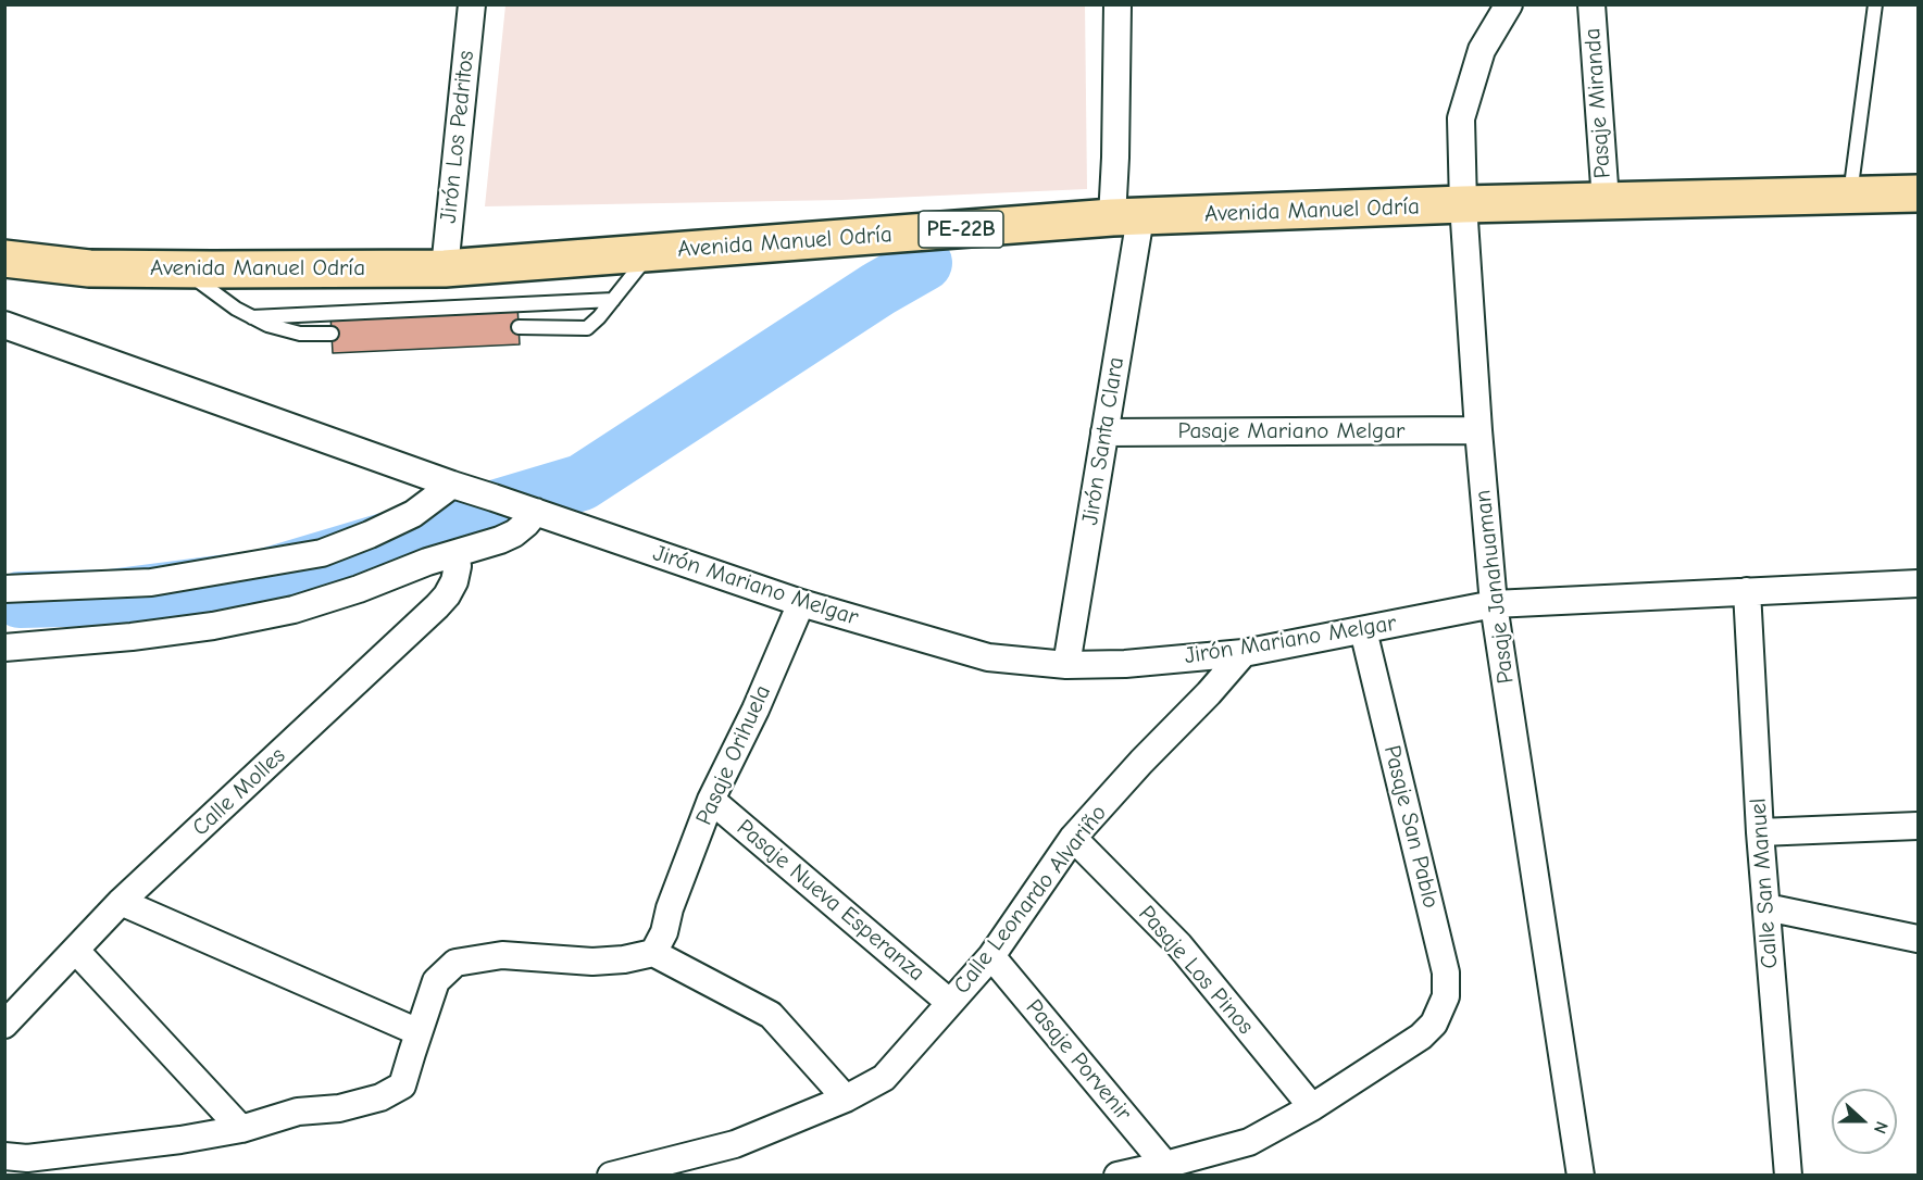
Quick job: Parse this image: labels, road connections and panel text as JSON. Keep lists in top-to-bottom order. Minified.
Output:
{"streets":{"highway":["Avenida Manuel Odría","PE-22B"],"street":["Pasaje Miranda","Jirón Los Pedritos","Pasaje Mariano Melgar","Jirón Santa Clara","Jirón Mariano Melgar","Pasaje Janahuaman","Pasaje Orihuela","Calle Molles","Pasaje San Pablo","Calle San Manuel","Calle Leonardo Alvariño","Pasaje Nueva Esperanza","Pasaje Los Pinos","Pasaje Porvenir"]},"crossings":[["Pasaje Miranda","Avenida Manuel Odría"],["Jirón Los Pedritos","Avenida Manuel Odría"],["Avenida Manuel Odría","Jirón Santa Clara"],["Avenida Manuel Odría","Pasaje Janahuaman"],["Pasaje Mariano Melgar","Jirón Santa Clara"],["Pasaje Mariano Melgar","Pasaje Janahuaman"],["Jirón Santa Clara","Jirón Mariano Melgar"],["Jirón Mariano Melgar","Pasaje Janahuaman"],["Jirón Mariano Melgar","Pasaje Orihuela"],["Jirón Mariano Melgar","Pasaje San Pablo"],["Jirón Mariano Melgar","Calle San Manuel"],["Jirón Mariano Melgar","Calle Leonardo Alvariño"],["Pasaje Orihuela","Pasaje Nueva Esperanza"],["Pasaje San Pablo","Pasaje Los Pinos"],["Calle Leonardo Alvariño","Pasaje Nueva Esperanza"],["Calle Leonardo Alvariño","Pasaje Los Pinos"],["Calle Leonardo Alvariño","Pasaje Porvenir"]],"north":"right"}
